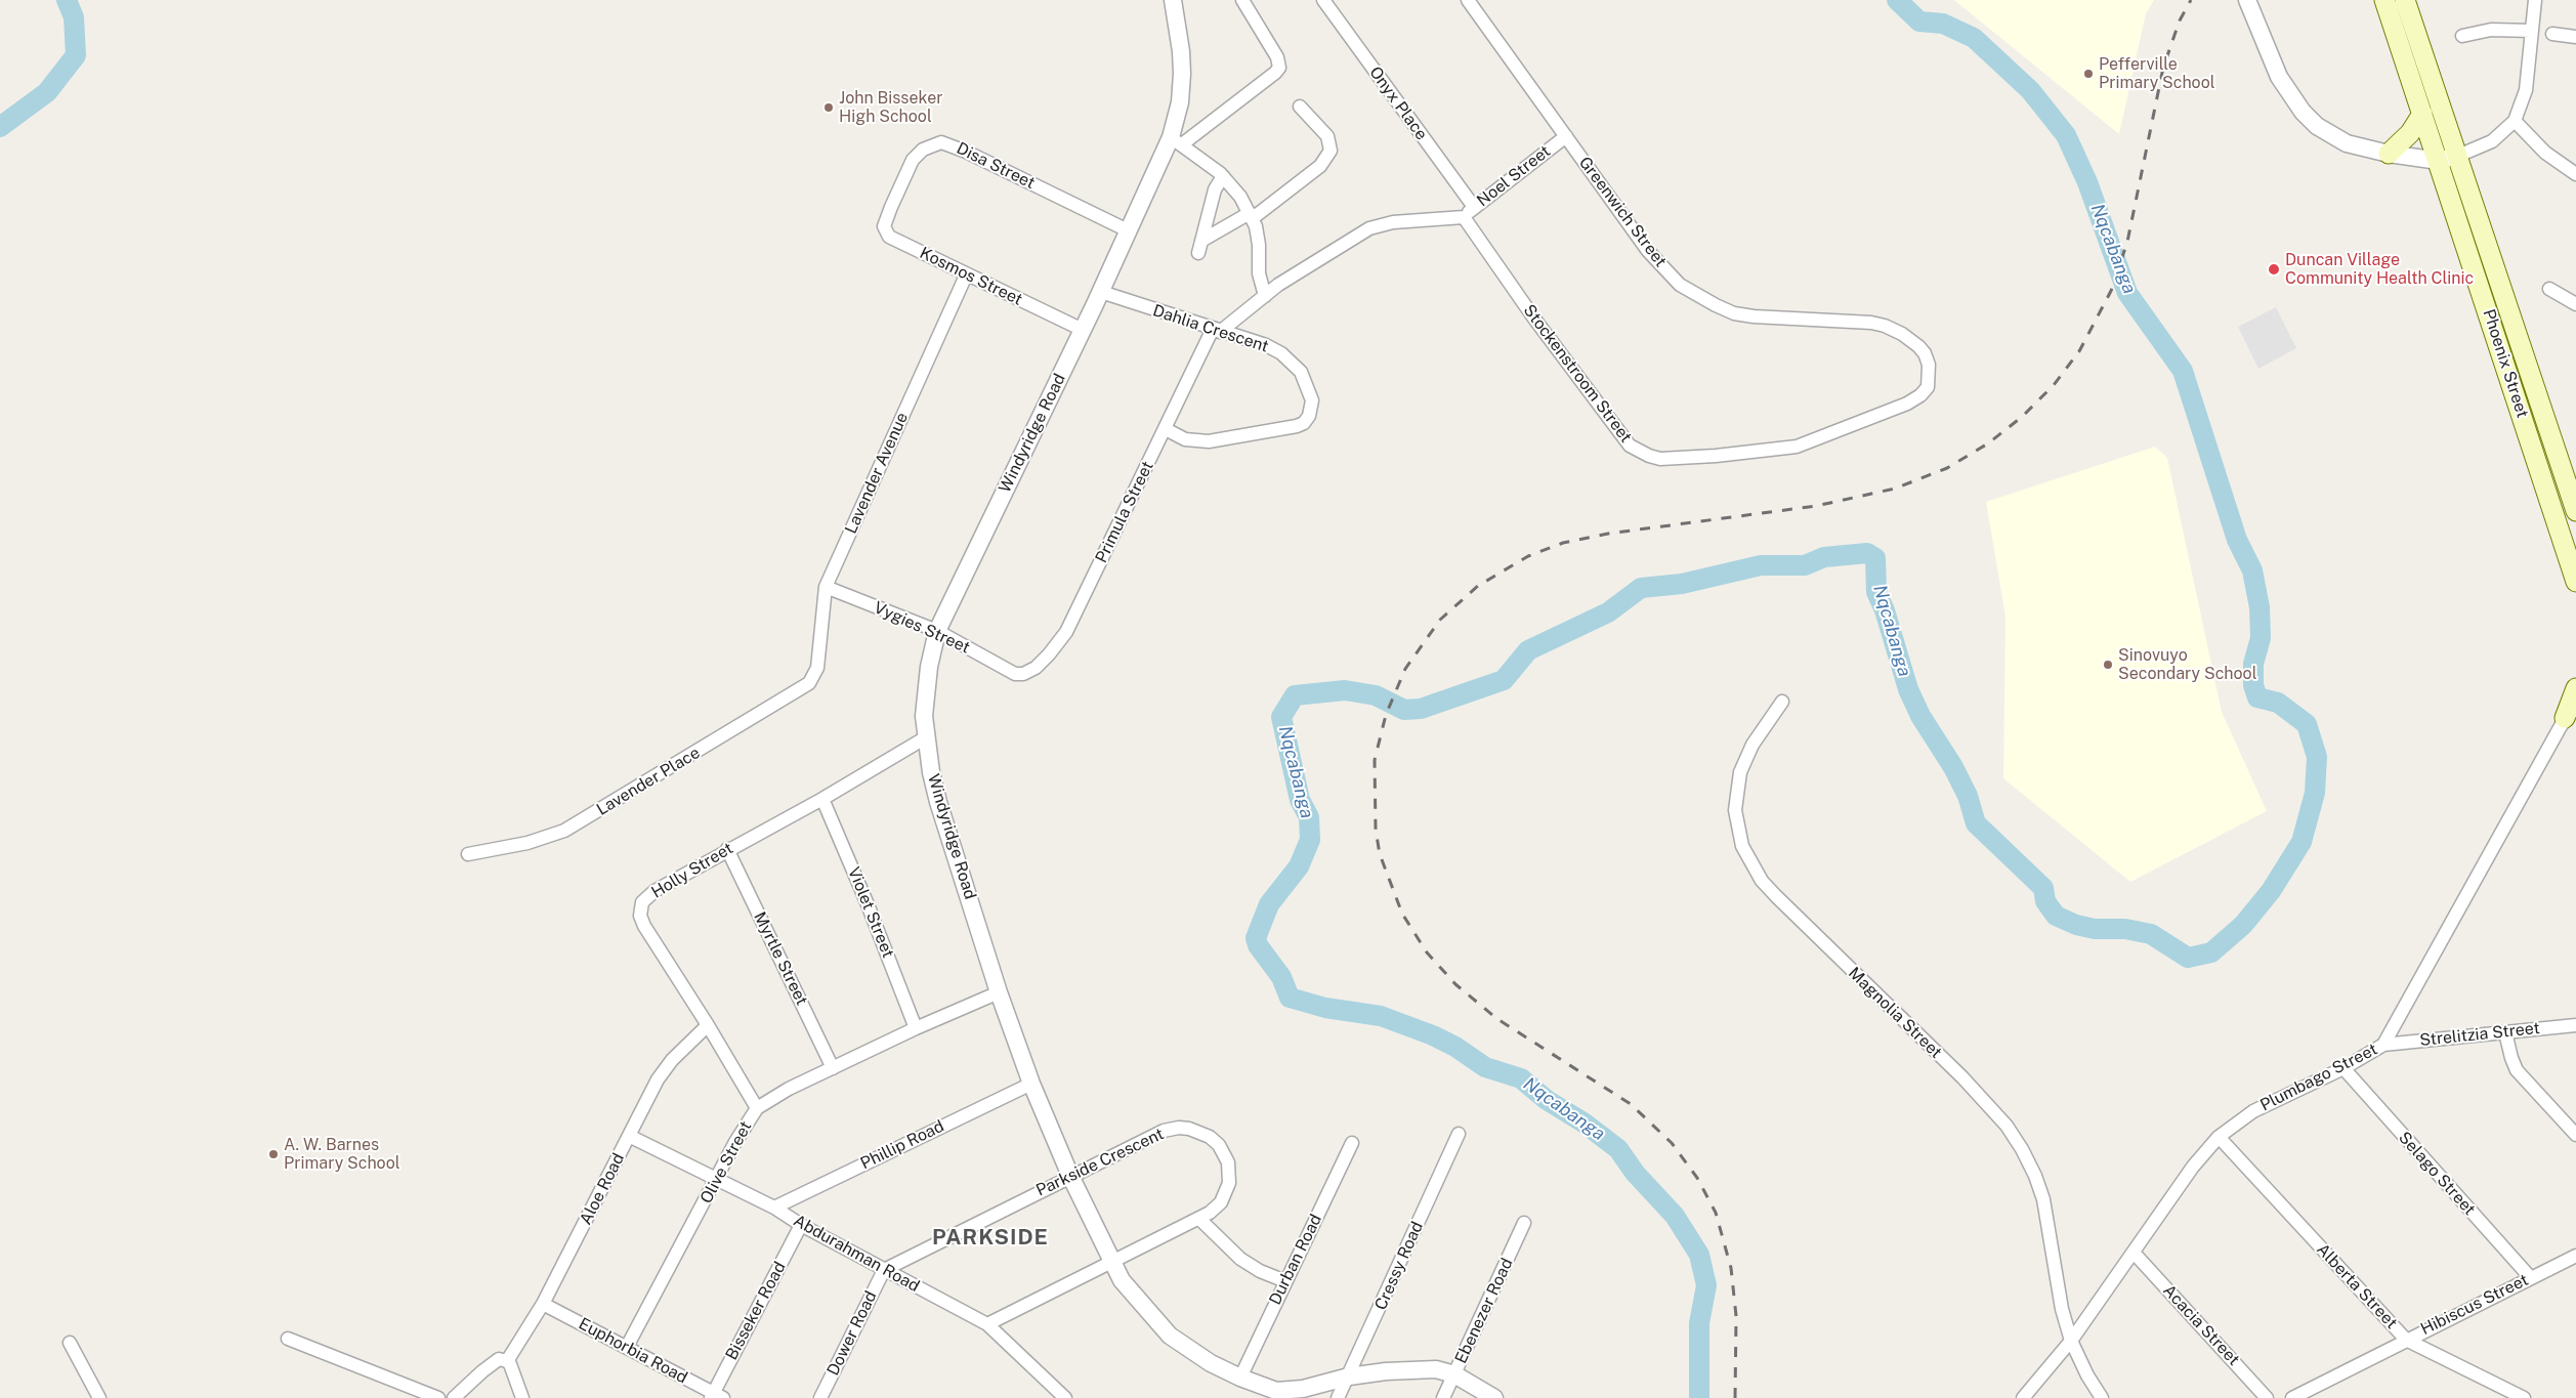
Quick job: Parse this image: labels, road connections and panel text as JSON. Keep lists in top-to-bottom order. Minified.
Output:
{"streets":{"main road":["Phoenix Street"],"street":["Onyx Place","Disa Street","Noel Street","Greenwich Street","Kosmos Street","Dahlia Crescent","Stockenstroom Street","Windyridge Road","Lavender Avenue","Primula Street","Vygies Street","Lavender Place","Holly Street","Violet Street","Myrtle Street","Magnolia Street","Strelitzia Street","Plumbago Street","Phillip Road","Olive Street","Parkside Crescent","Selago Street","Aloe Road","Abdurahman Road","Durban Road","Cressy Road","Alberta Street","Hibiscus Street","Bisseker Road","Ebenezer Road","Acacia Street","Dower Road","Euphorbia Road"]},"crossings":[["Onyx Place","Noel Street"],["Disa Street","Kosmos Street"],["Disa Street","Windyridge Road"],["Noel Street","Greenwich Street"],["Noel Street","Stockenstroom Street"],["Greenwich Street","Stockenstroom Street"],["Kosmos Street","Windyridge Road"],["Kosmos Street","Lavender Avenue"],["Dahlia Crescent","Windyridge Road"],["Dahlia Crescent","Primula Street"],["Windyridge Road","Vygies Street"],["Windyridge Road","Holly Street"],["Windyridge Road","Phillip Road"],["Windyridge Road","Olive Street"],["Windyridge Road","Parkside Crescent"],["Windyridge Road","Durban Road"],["Windyridge Road","Cressy Road"],["Windyridge Road","Ebenezer Road"],["Lavender Avenue","Vygies Street"],["Lavender Avenue","Lavender Place"],["Primula Street","Vygies Street"],["Holly Street","Violet Street"],["Holly Street","Myrtle Street"],["Holly Street","Olive Street"],["Holly Street","Aloe Road"],["Violet Street","Olive Street"],["Myrtle Street","Olive Street"],["Magnolia Street","Plumbago Street"],["Strelitzia Street","Plumbago Street"],["Plumbago Street","Selago Street"],["Plumbago Street","Alberta Street"],["Plumbago Street","Acacia Street"],["Phillip Road","Abdurahman Road"],["Olive Street","Abdurahman Road"],["Olive Street","Euphorbia Road"],["Parkside Crescent","Abdurahman Road"],["Parkside Crescent","Dower Road"],["Selago Street","Hibiscus Street"],["Aloe Road","Abdurahman Road"],["Aloe Road","Euphorbia Road"],["Abdurahman Road","Bisseker Road"],["Abdurahman Road","Dower Road"],["Alberta Street","Hibiscus Street"],["Bisseker Road","Euphorbia Road"]],"districts":["PARKSIDE"],"water":["Nqcabanga"],"places":["Pefferville Primary School","John Bisseker High School","Duncan Village Community Health Clinic","Sinovuyo Secondary School","A. W. Barnes Primary School"]}
